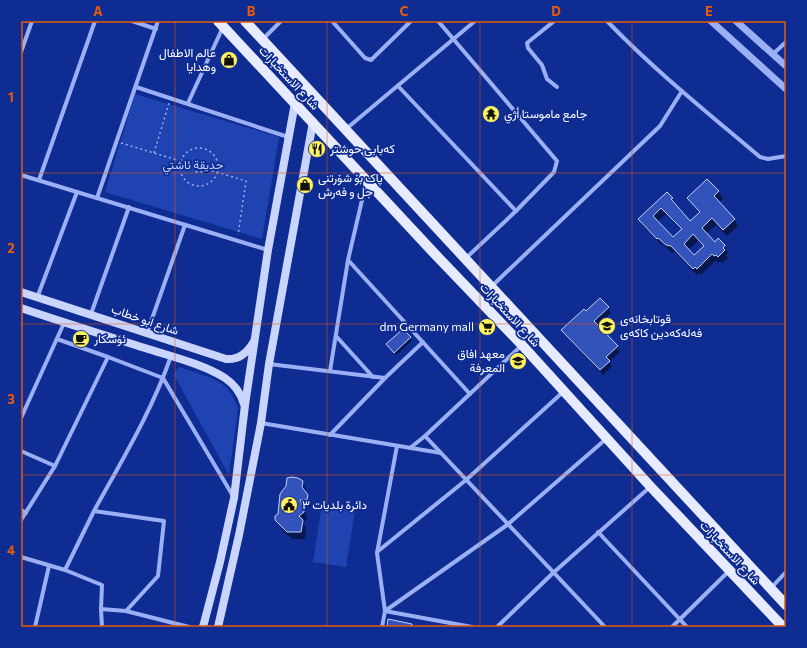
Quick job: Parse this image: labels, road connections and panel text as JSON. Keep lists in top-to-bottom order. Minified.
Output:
{"streets":{"main road":["شارع الاستخبارات","شارع ابو خطاب"]},"parks":["حديقة ئاشتي"],"places":{"shop":["عالم الاطفال وهدايا","پاک بۆ شۆرتنی جل و فەرش"],"temple":["جامع ماموستا أژي"],"restaurant":["کەبابی حوشتر"],"school or university":["قوتابخانەی فەلەکەدین کاکەی","معهد افاق المعرفة"],"supermarket":["dm Germany mall"],"cafe":["ئۆسکار"],"public building":["دائرة بلديات ٣"]},"grid":{"columns":["A","B","C","D","E"],"rows":["1","2","3","4"]}}
